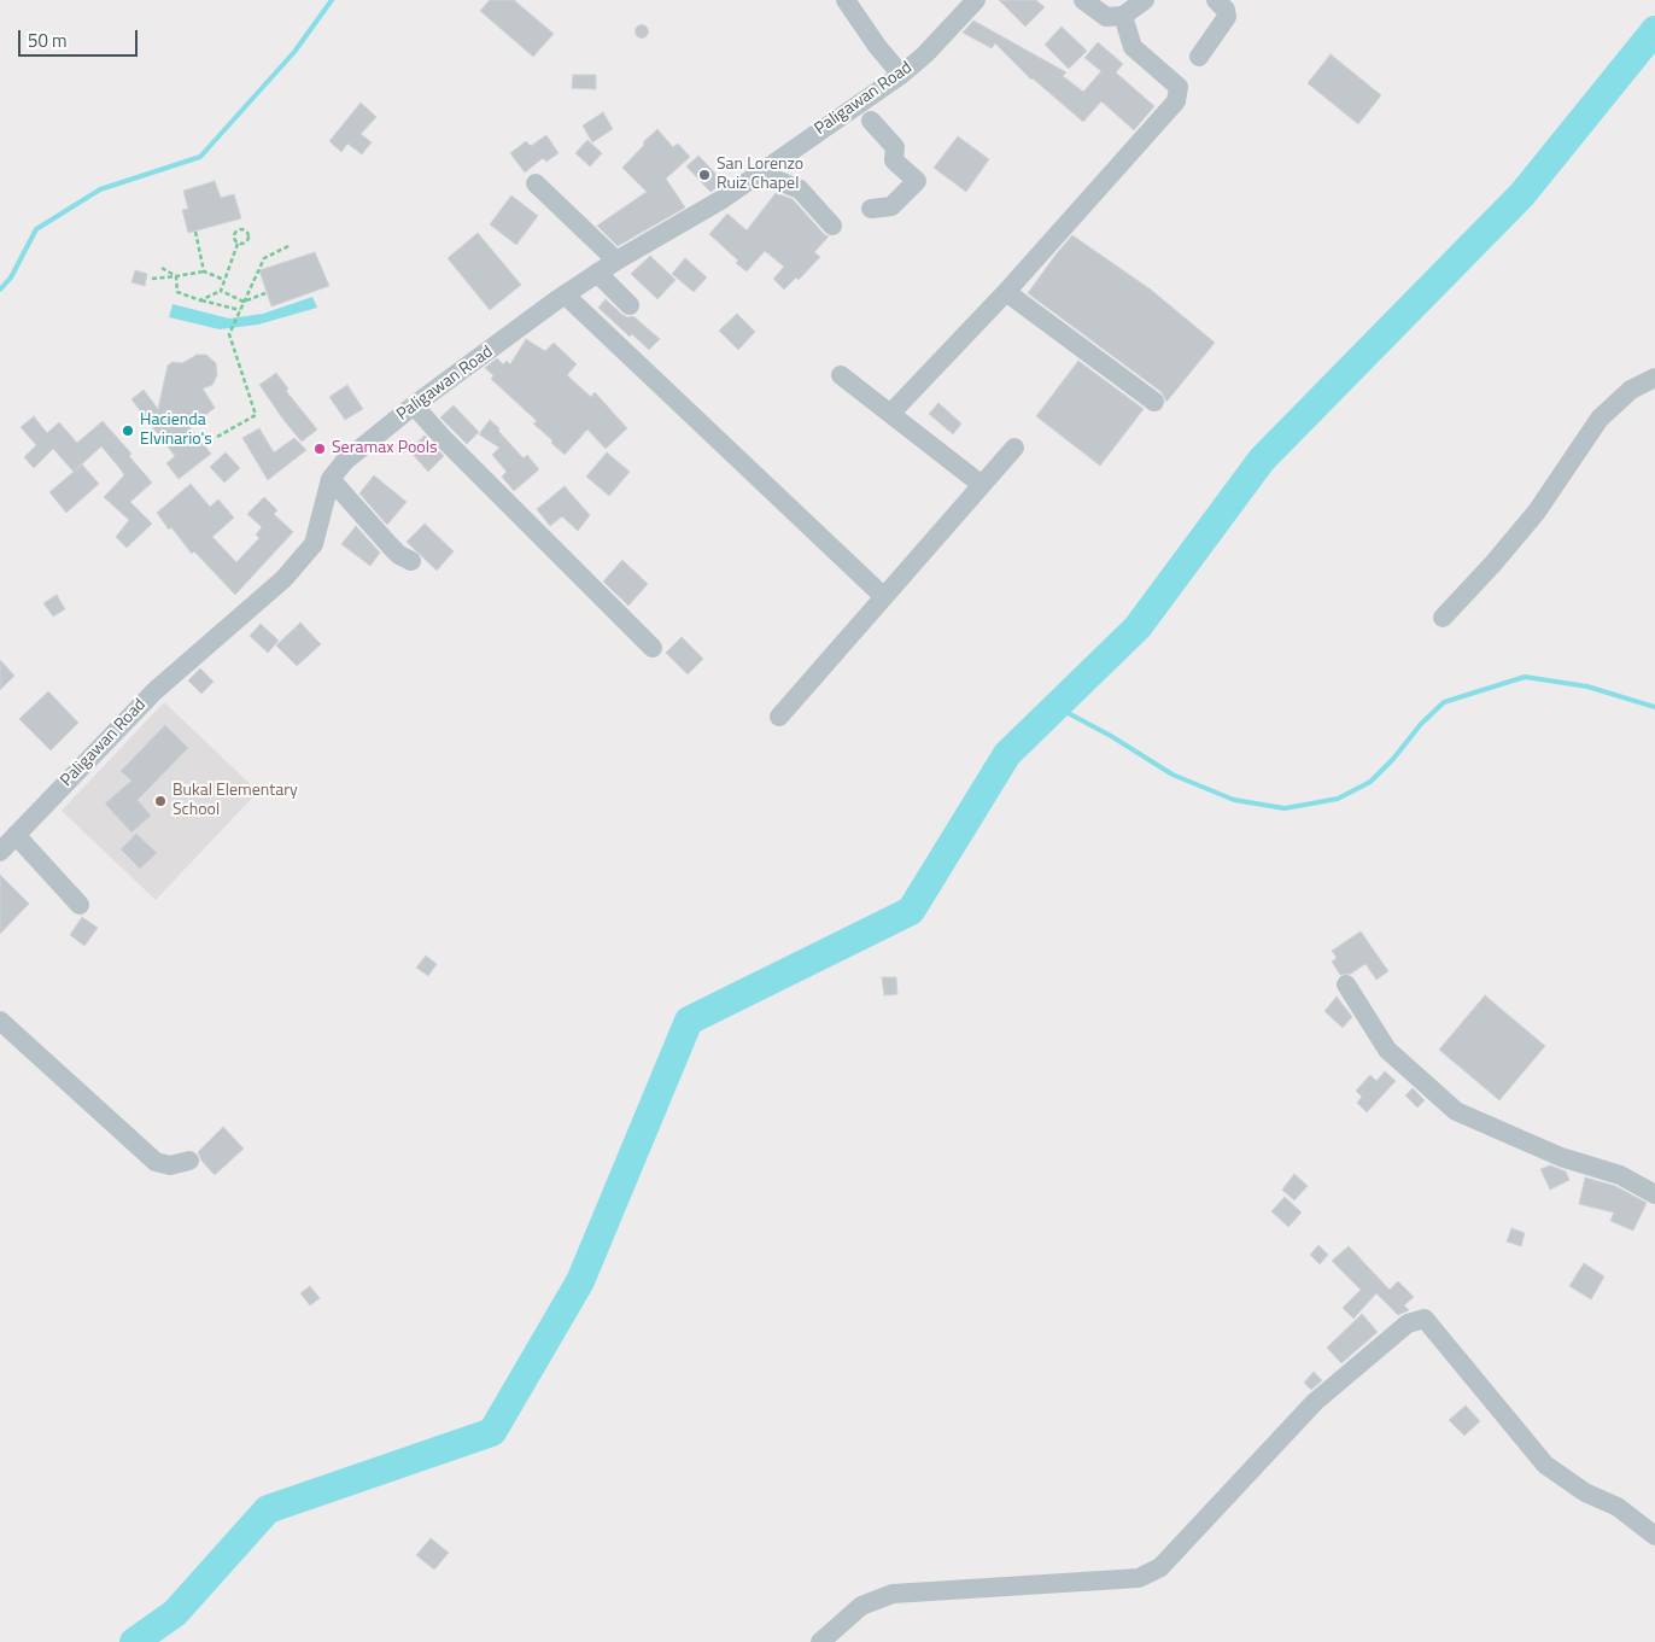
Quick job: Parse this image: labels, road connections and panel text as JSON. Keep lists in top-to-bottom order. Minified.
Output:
{"streets":{"street":["Paligawan Road"]},"places":["San Lorenzo Ruiz Chapel","Hacienda Elvinario's","Seramax Pools","Bukal Elementary School"],"scale_bar":"50 m"}
